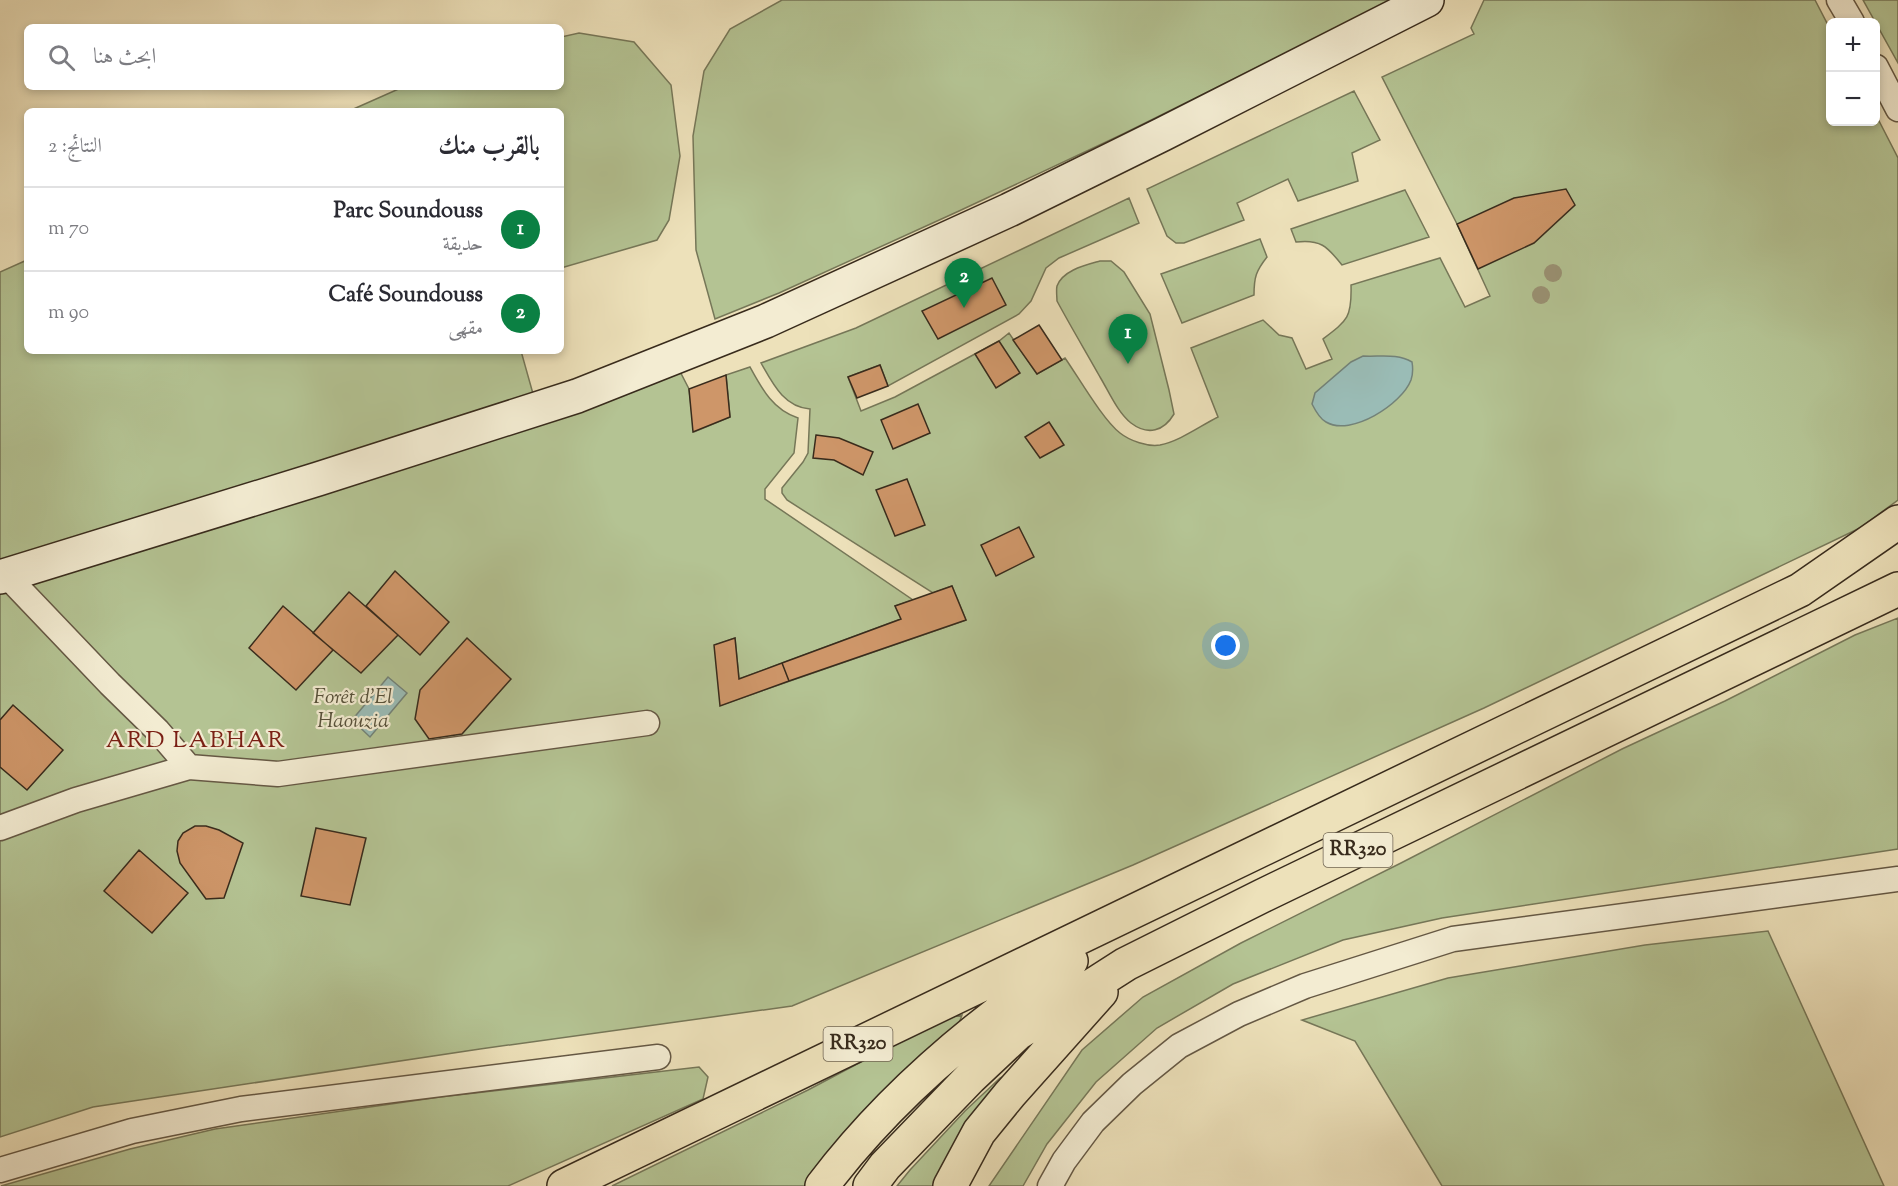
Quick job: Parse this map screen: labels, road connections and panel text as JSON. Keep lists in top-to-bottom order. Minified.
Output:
{"streets":{"highway":["RR320"]},"districts":["ARD LABHAR"],"parks":["Forêt d'El Haouzia"],"page":{"map_buttons":["+","−"],"search":"ابحث هنا","heading":["بالقرب منك","النتائج: 2"],"list":[{"mark":"1","name":"Parc Soundouss","note":"حديقة","value":"70 m"},{"mark":"2","name":"Café Soundouss","note":"مقهى","value":"90 m"}],"pins":["2","1"]}}
